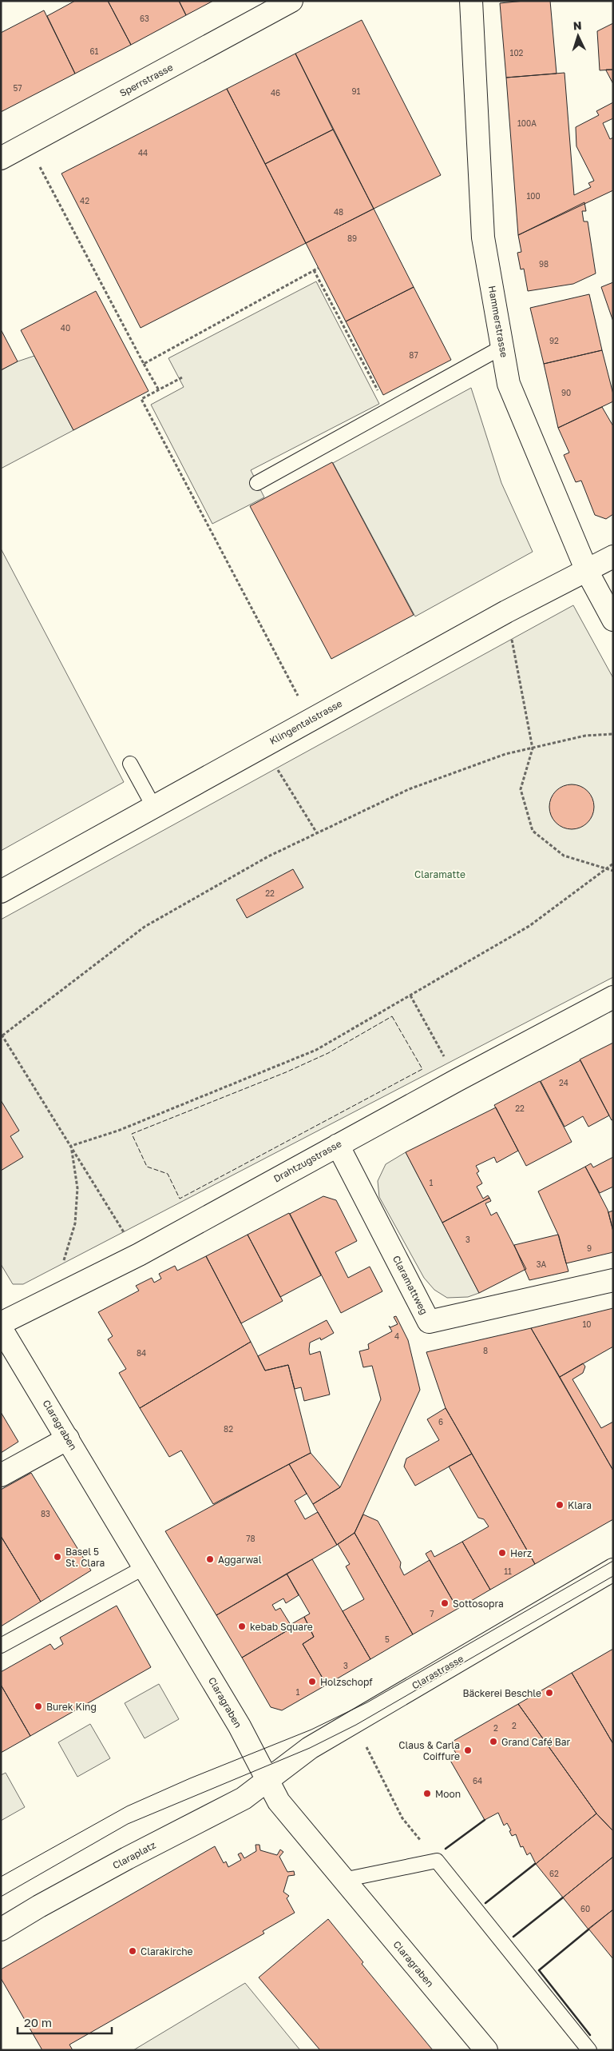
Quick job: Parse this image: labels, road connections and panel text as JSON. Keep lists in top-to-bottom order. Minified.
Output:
{"streets":{"street":["Sperrstrasse","Hammerstrasse","Klingentalstrasse","Drahtzugstrasse","Claramattweg","Claragraben","Clarastrasse","Claraplatz"]},"crossings":[["Hammerstrasse","Klingentalstrasse"],["Drahtzugstrasse","Claramattweg"],["Claragraben","Clarastrasse"],["Claragraben","Claraplatz"],["Clarastrasse","Claraplatz"]],"parks":["Claramatte"],"places":["Klara","Herz","Basel 5 St. Clara","Aggarwal","Sottosopra","kebab Square","Holzschopf","Bäckerei Beschle","Burek King","Grand Café Bar","Claus & Carla Coiffure","Moon","Clarakirche"],"house_numbers":["63","61","102","57","91","46","100A","44","100","42","48","89","98","40","92","87","90","22","24","22","1","3","9","3A","10","4","8","84","6","82","83","78","11","7","5","3","1","2","2","64","62","60"],"scale_bar":"20 m","north":"top"}
